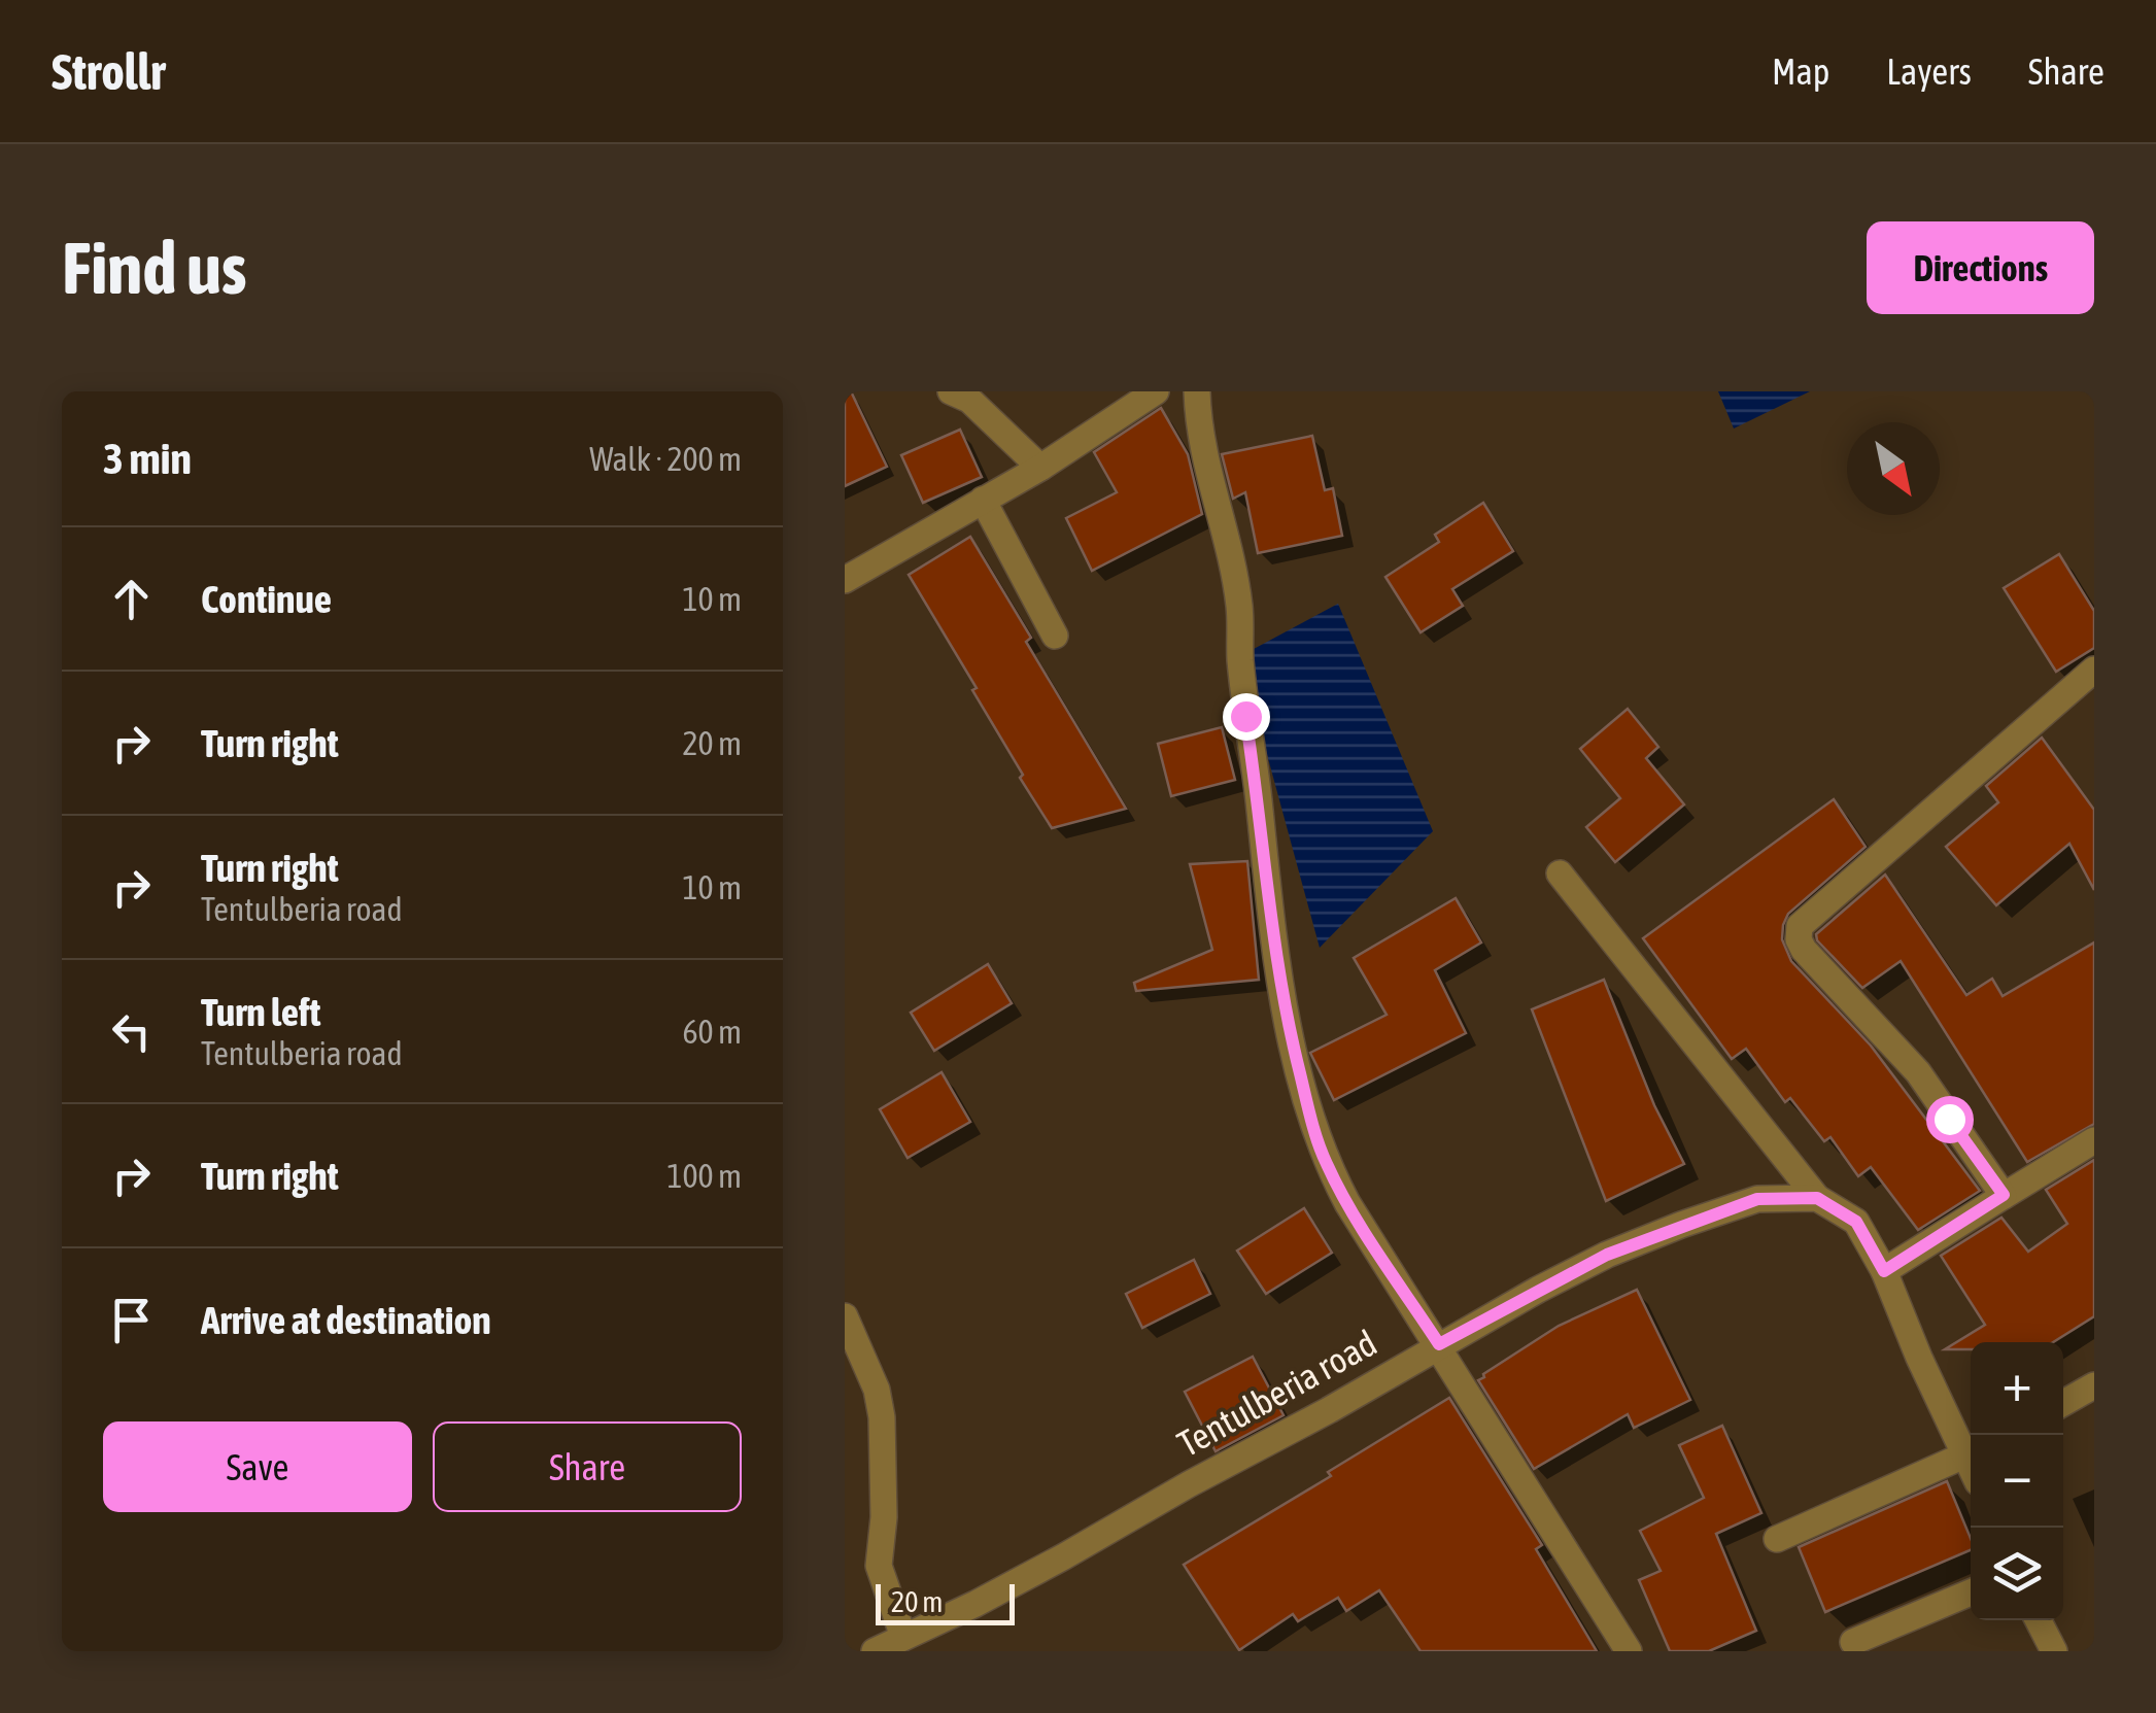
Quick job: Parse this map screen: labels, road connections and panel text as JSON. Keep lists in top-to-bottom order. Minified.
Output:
{"streets":{"street":["Tentulberia road"]},"scale_bar":"20 m","north":"bottom right","page":{"header":"Strollr","nav":["Map","Layers","Share"],"buttons":["Directions",["Save","Share"]],"title":"Find us","heading":["3 min","Walk · 200 m"],"list":[["Continue","10 m"],["Turn right","20 m"],["Turn right","Tentulberia road","10 m"],["Turn left","Tentulberia road","60 m"],["Turn right","100 m"],"Arrive at destination"],"map_buttons":["+","−"],"scale":"20 m"}}
